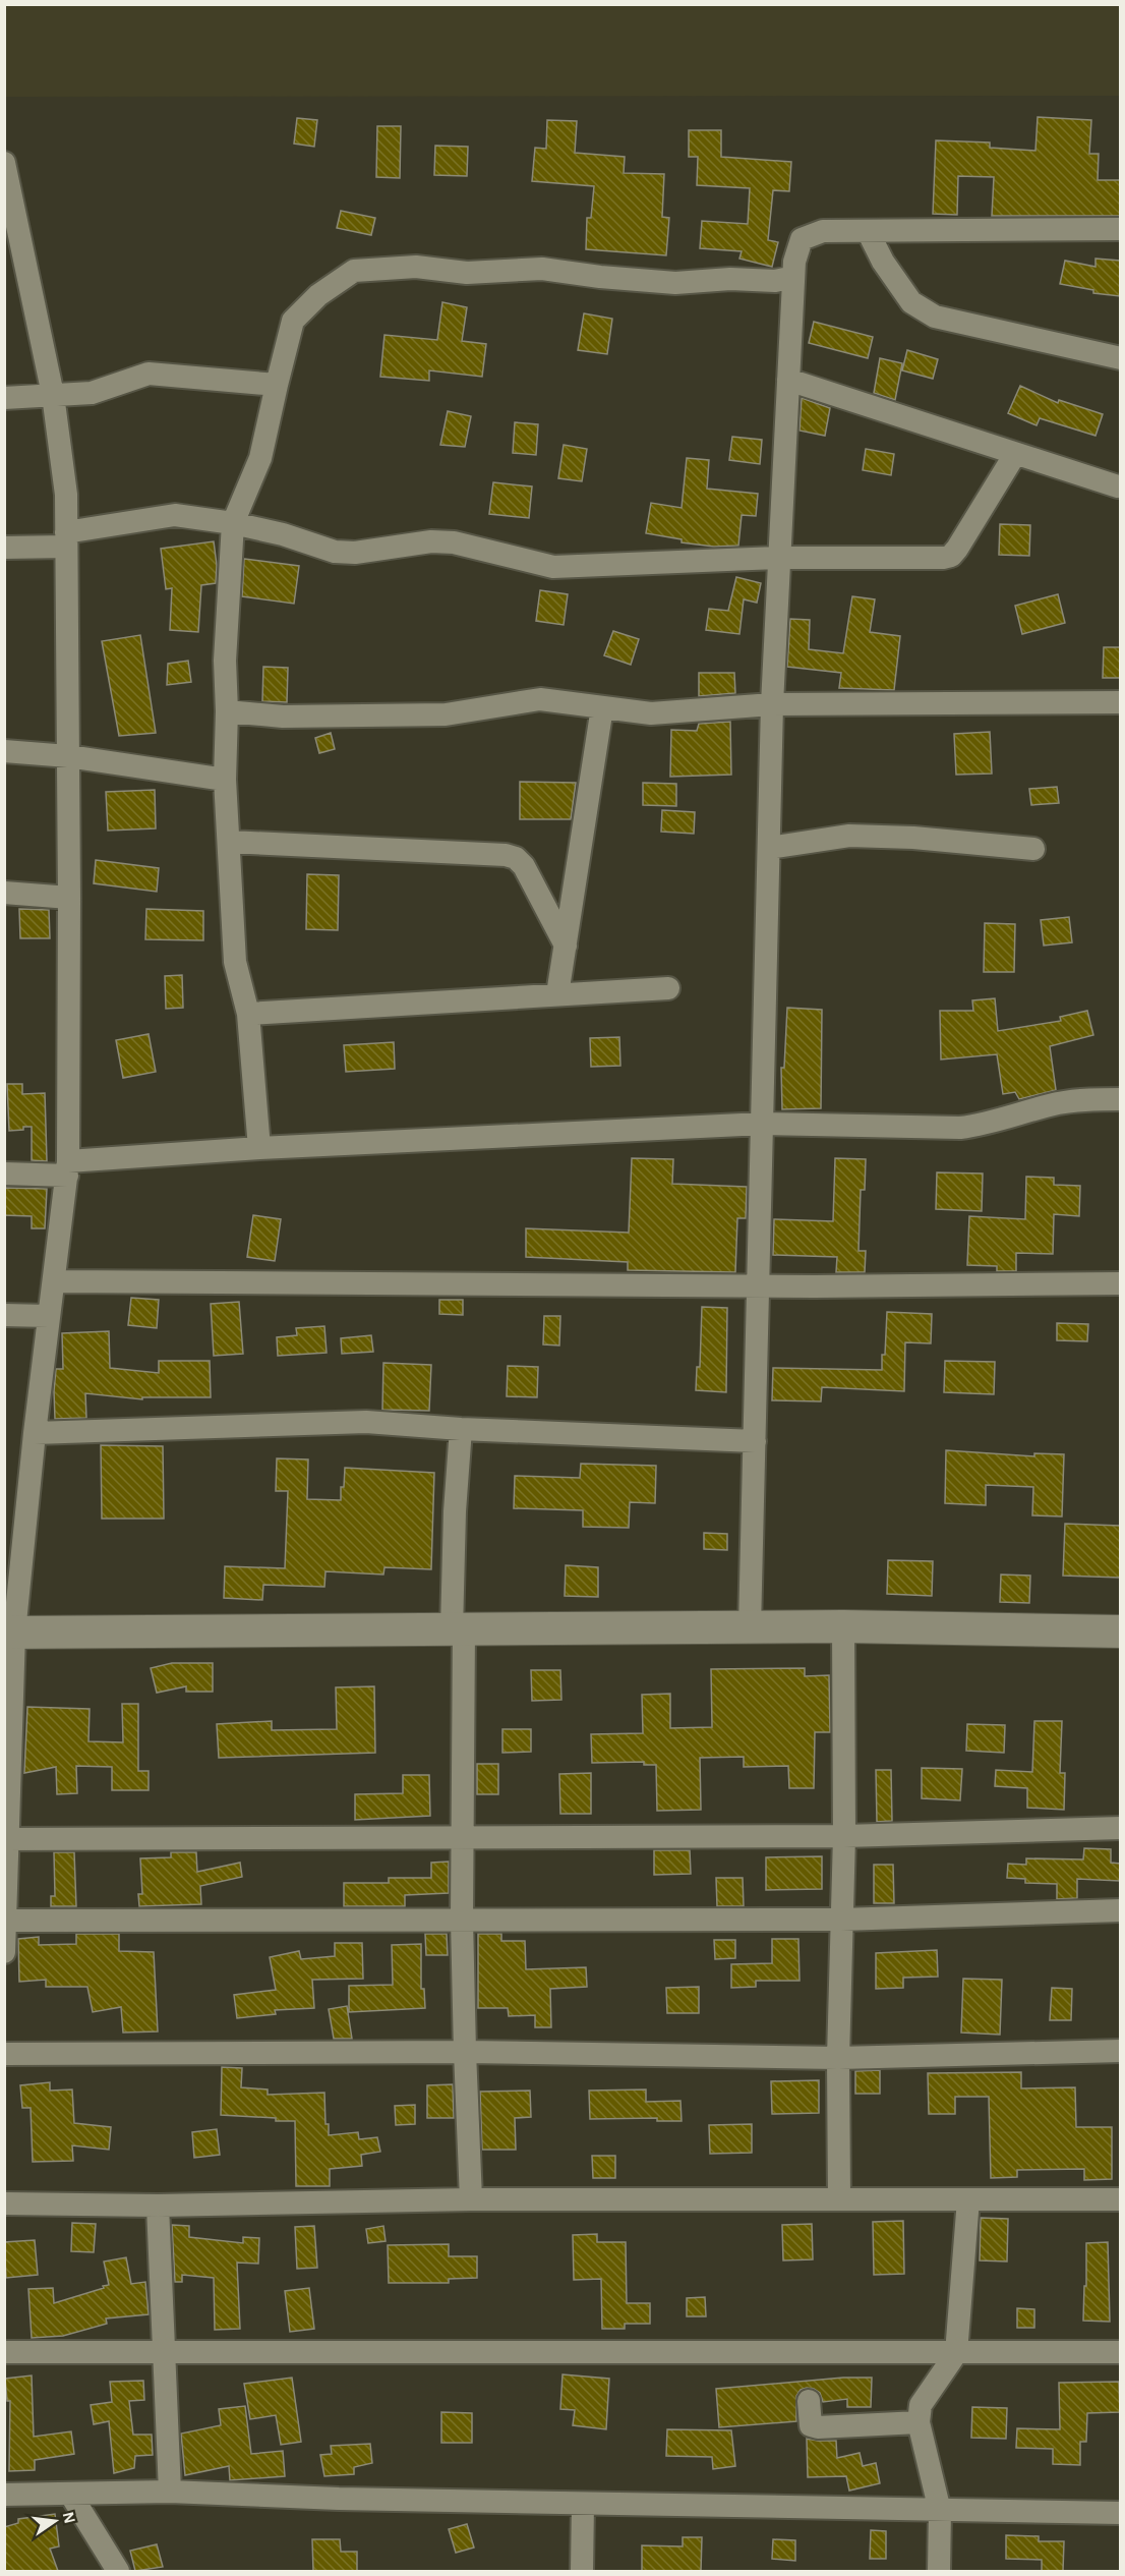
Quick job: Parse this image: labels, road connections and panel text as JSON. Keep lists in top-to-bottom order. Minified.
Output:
{"north":"right"}
